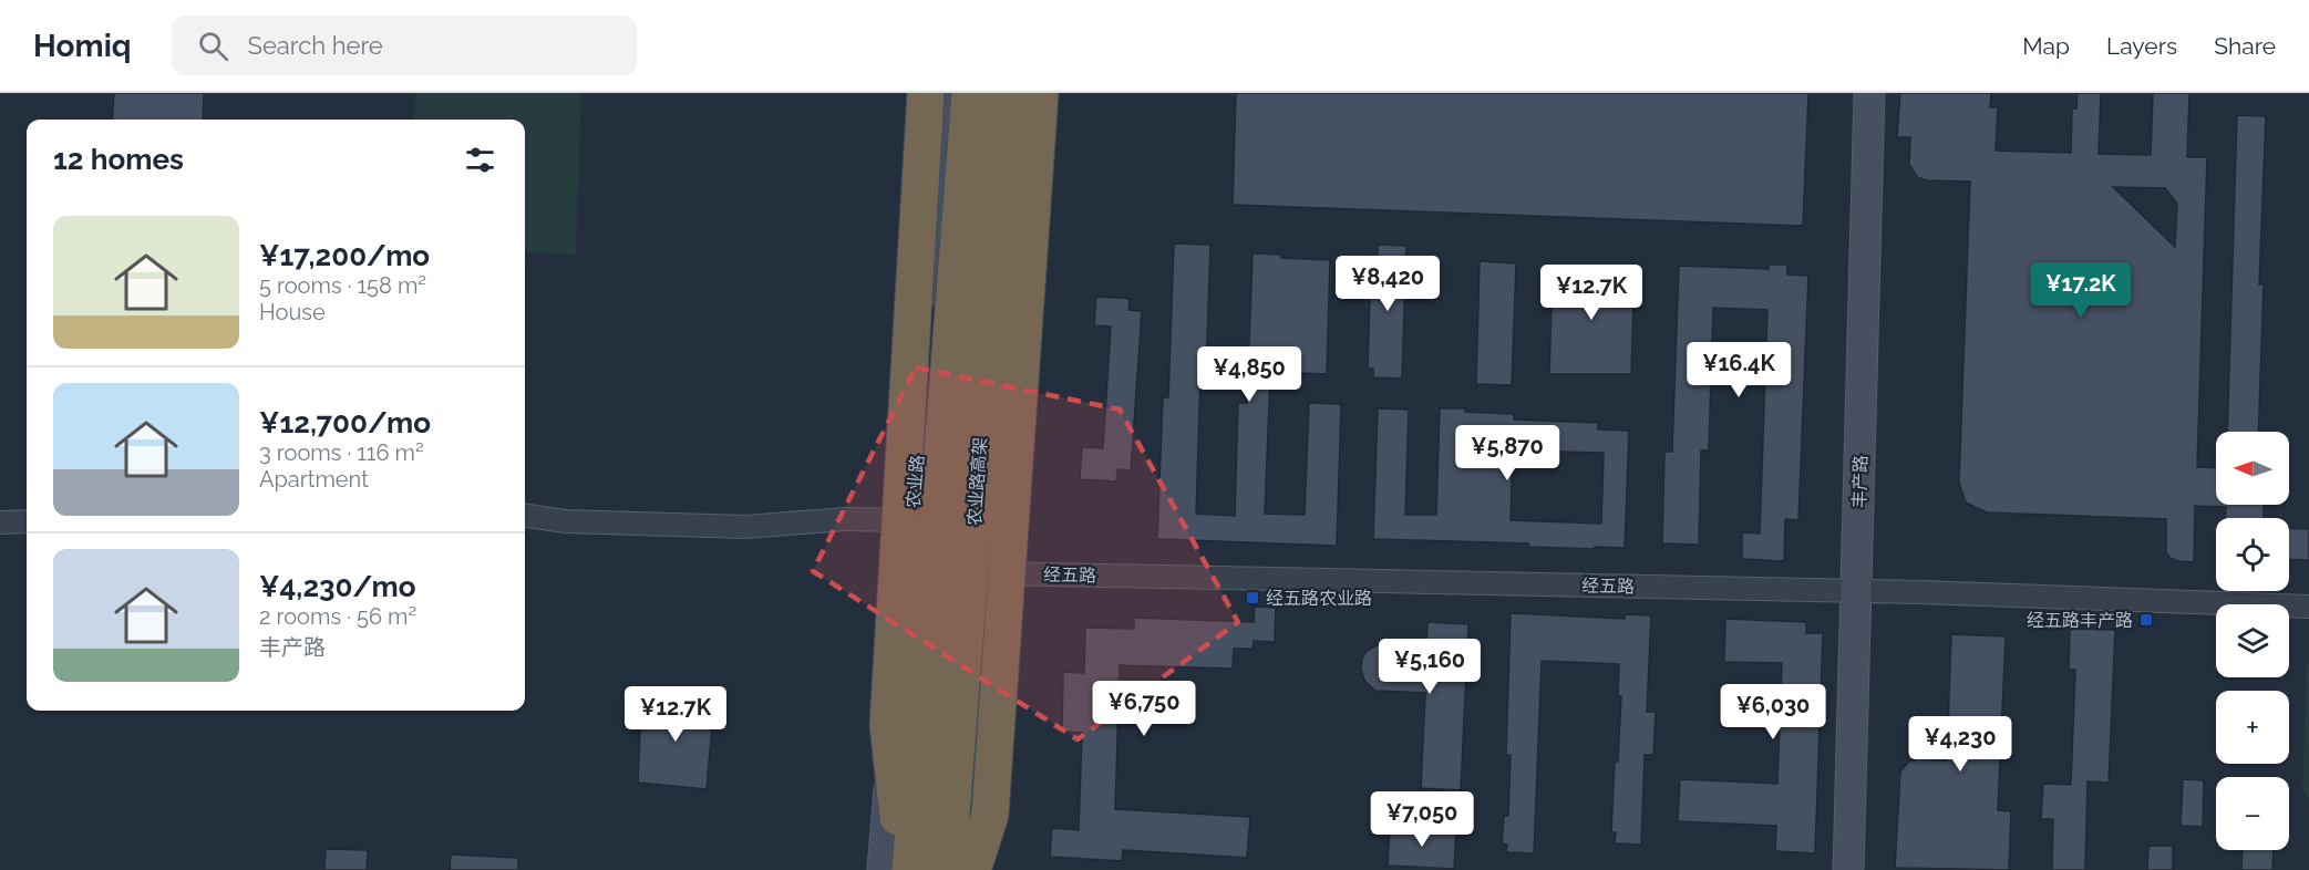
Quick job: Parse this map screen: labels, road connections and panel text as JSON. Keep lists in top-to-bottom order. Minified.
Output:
{"streets":{"highway":["农业路高架"],"street":["农业路","丰产路","经五路"]},"crossings":[["农业路","经五路"],["丰产路","经五路"]],"places":{"transit":["经五路农业路","经五路丰产路"]},"north":"left","page":{"header":"Homiq","search":"Search here","nav":["Map","Layers","Share"],"heading":"12 homes","list":[{"name":"¥17,200/mo","note":"5 rooms · 158 m² · House"},{"name":"¥12,700/mo","note":"3 rooms · 116 m² · Apartment"},{"name":"¥4,230/mo","note":"2 rooms · 56 m² · 丰产路"}],"price":["¥8,420","¥17.2K","¥12.7K","¥16.4K","¥4,850","¥5,870","¥5,160","¥6,750","¥6,030","¥12.7K","¥4,230","¥7,050"],"map_buttons":["+","−"]}}
